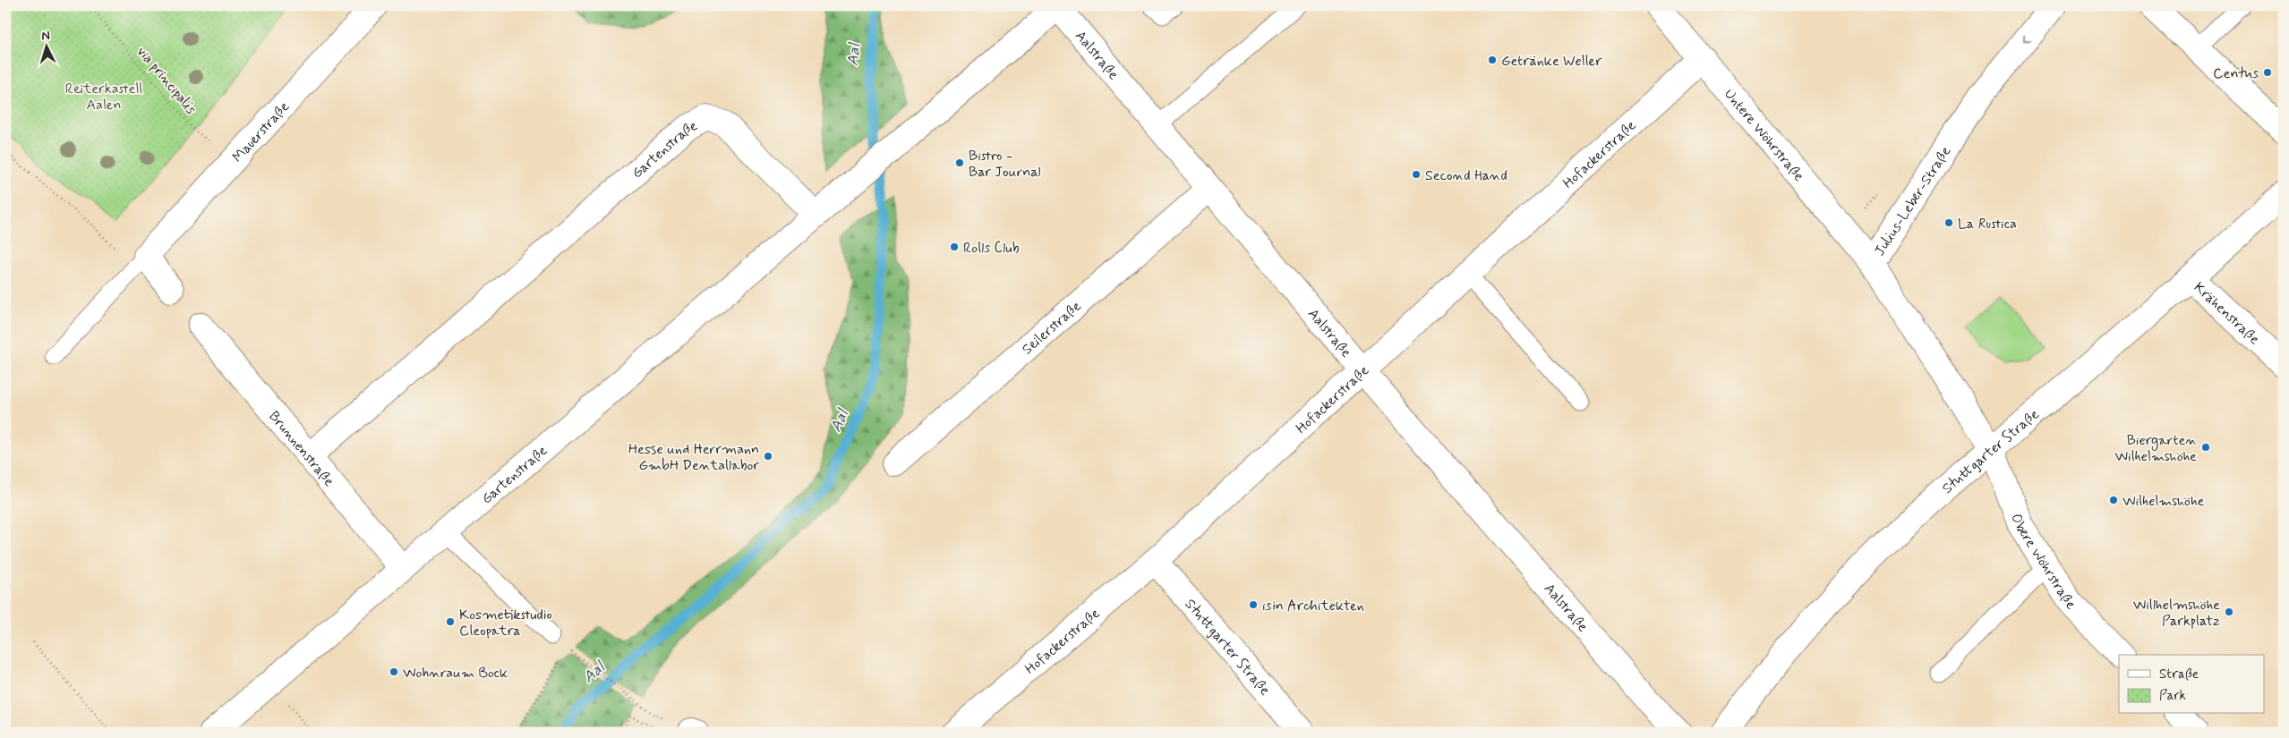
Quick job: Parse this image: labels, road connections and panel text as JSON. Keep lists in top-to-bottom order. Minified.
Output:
{"streets":{"street":["Aalstraße","Mauerstraße","Untere Wöhrstraße","Gartenstraße","Hofackerstraße","Julius-Leber-Straße","Krähenstraße","Seilerstraße","Brunnenstraße","Stuttgarter Straße","Obere Wöhrstraße"],"path":["via principalis"]},"crossings":[["Aalstraße","Gartenstraße"],["Aalstraße","Hofackerstraße"],["Aalstraße","Seilerstraße"],["via principalis","Mauerstraße"],["Untere Wöhrstraße","Hofackerstraße"],["Untere Wöhrstraße","Julius-Leber-Straße"],["Gartenstraße","Brunnenstraße"],["Hofackerstraße","Stuttgarter Straße"],["Julius-Leber-Straße","Stuttgarter Straße"],["Julius-Leber-Straße","Obere Wöhrstraße"],["Krähenstraße","Stuttgarter Straße"],["Stuttgarter Straße","Obere Wöhrstraße"]],"one_way":["Julius-Leber-Straße"],"water":["Aal"],"parks":["Reiterkastell Aalen"],"places":["Getränke Weller","Centus","Bistro - Bar Journal","Second Hand","La Rustica","Rolls Club","Biergarten Wilhelmshöhe","Hesse und Herrmann GmbH Dentallabor","Wilhelmshöhe","isin Architekten","Willhelmshöhe Parkplatz","Kosmetikstudio Cleopatra","Wohnraum Bock"],"legend":["Straße","Park"],"north":"top"}
